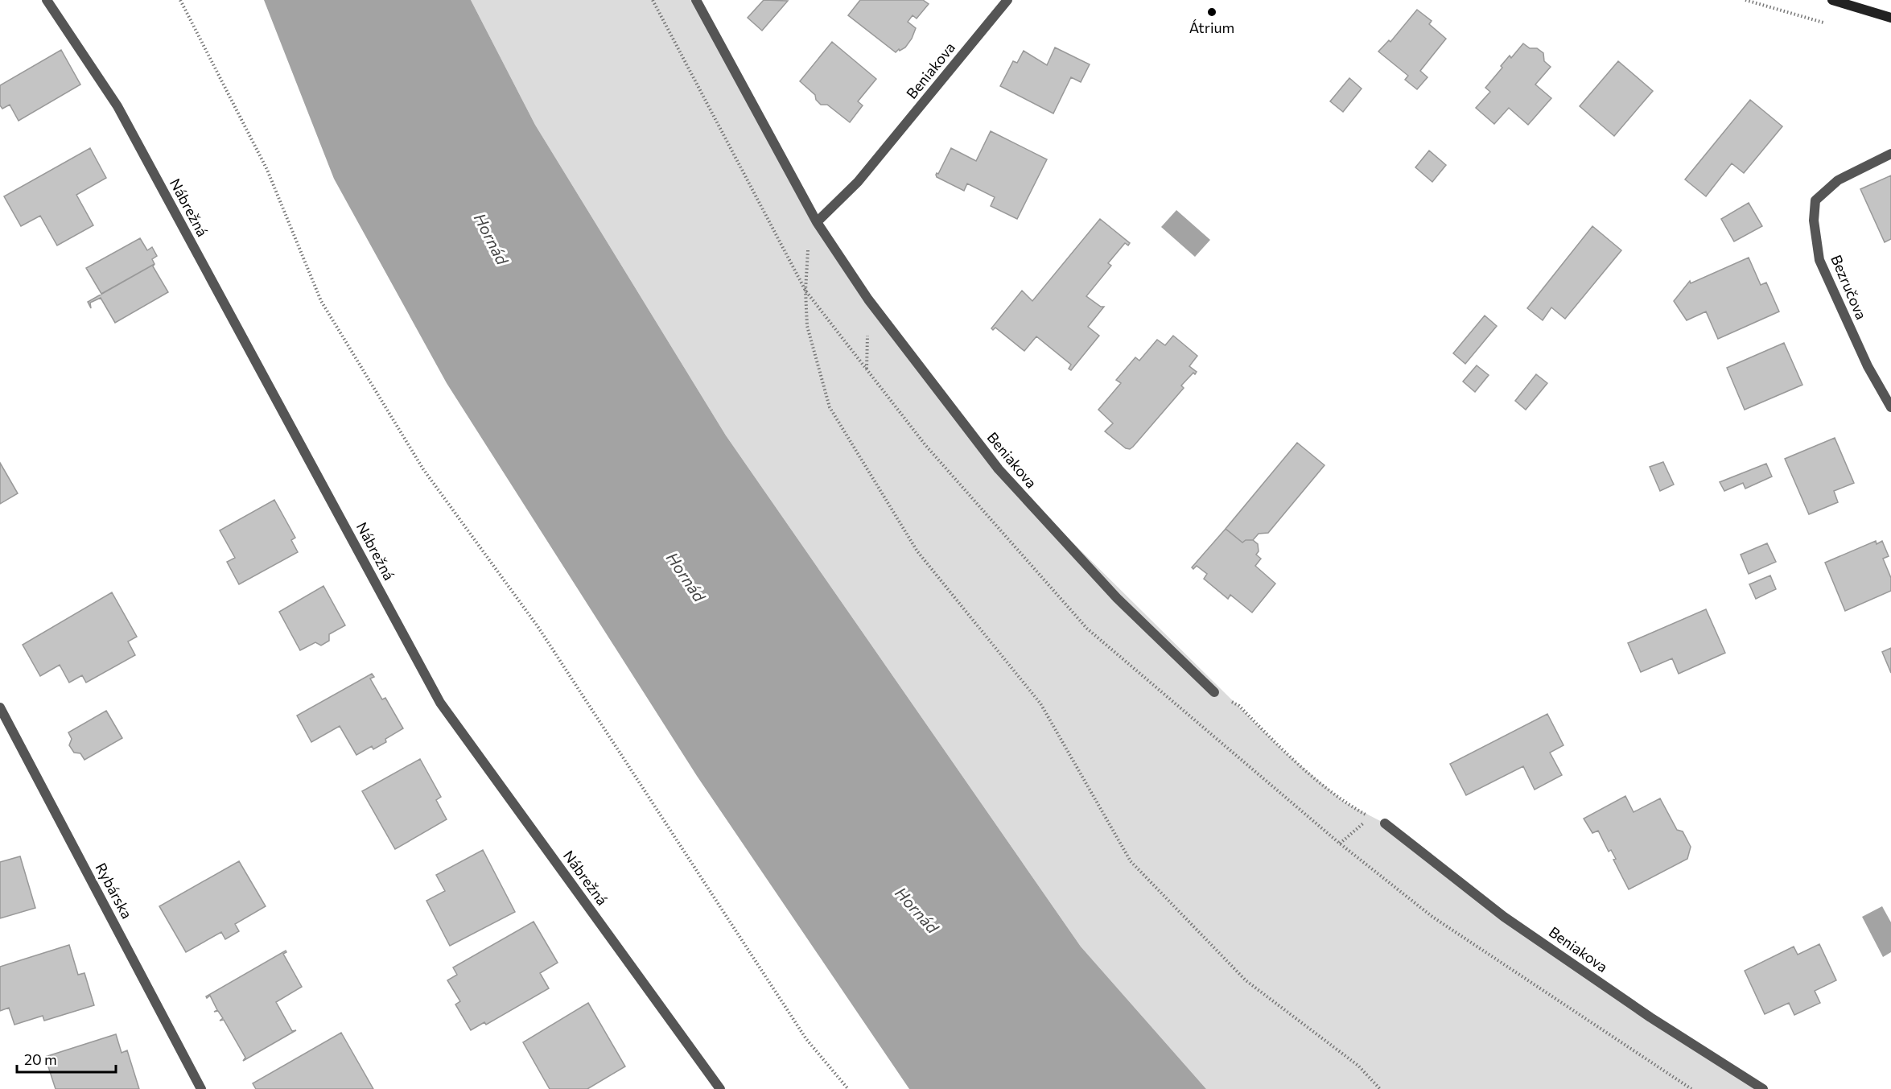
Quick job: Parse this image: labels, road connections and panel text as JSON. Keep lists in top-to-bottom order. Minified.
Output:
{"streets":{"street":["Beniakova","Nábrežná","Bezručova","Rybárska"]},"water":["Hornád"],"places":["Átrium"],"scale_bar":"20 m"}
